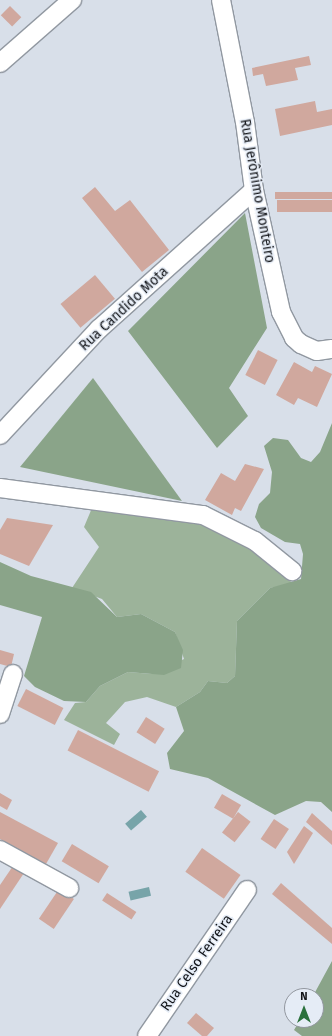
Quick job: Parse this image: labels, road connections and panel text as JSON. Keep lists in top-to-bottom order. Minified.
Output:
{"streets":{"street":["Rua Jerônimo Monteiro","Rua Candido Mota","Rua Celso Ferreira"]},"crossings":[["Rua Jerônimo Monteiro","Rua Candido Mota"]],"north":"top"}
